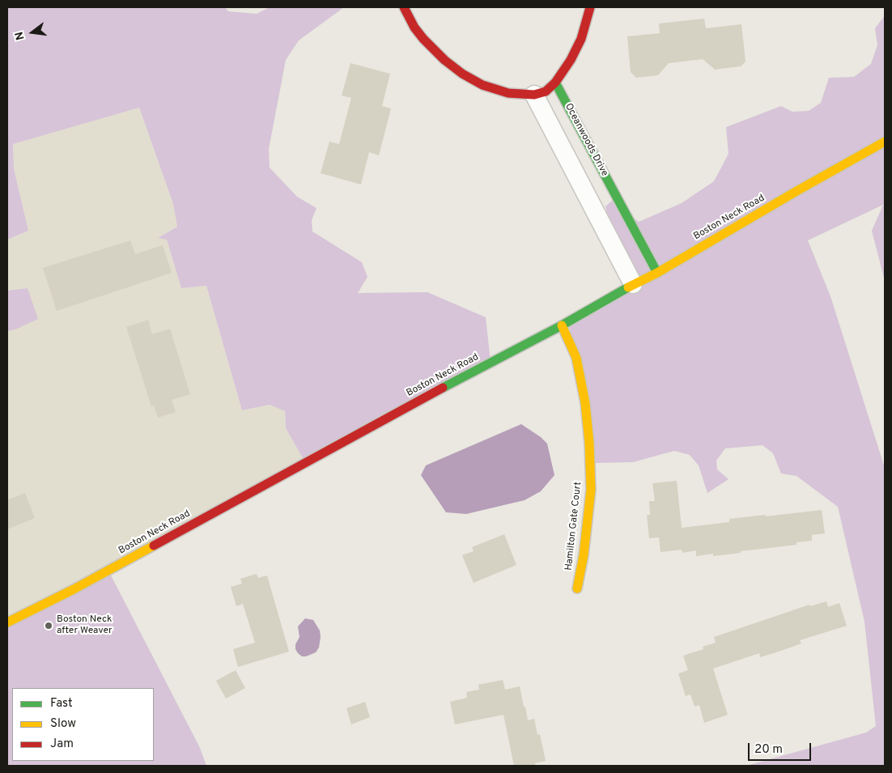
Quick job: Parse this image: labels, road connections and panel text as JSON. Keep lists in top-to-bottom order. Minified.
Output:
{"streets":{"main road":["Oceanwoods Drive","Boston Neck Road","Hamilton Gate Court"]},"crossings":[["Oceanwoods Drive","Boston Neck Road"],["Boston Neck Road","Hamilton Gate Court"]],"places":["Boston Neck after Weaver"],"legend":["Fast","Slow","Jam"],"scale_bar":"20 m","north":"left"}
